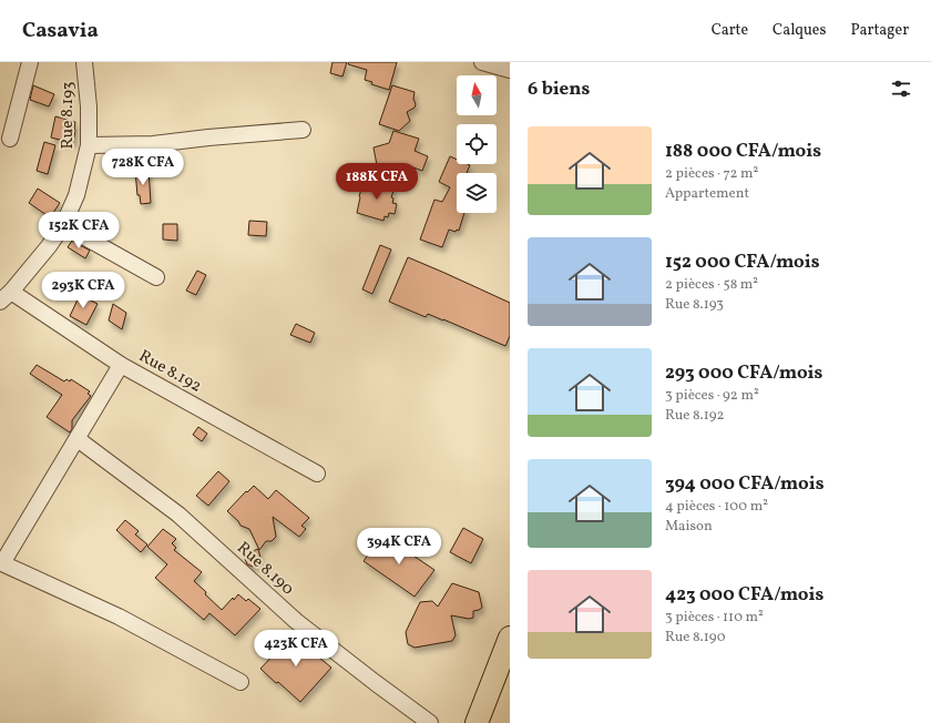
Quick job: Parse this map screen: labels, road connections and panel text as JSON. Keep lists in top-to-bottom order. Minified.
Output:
{"streets":{"street":["Rue 8.193","Rue 8.192","Rue 8.190"]},"crossings":[["Rue 8.193","Rue 8.192"]],"north":"top","page":{"header":"Casavia","nav":["Carte","Calques","Partager"],"heading":"6 biens","list":[{"name":"188 000 CFA/mois","note":"2 pièces · 72 m² · Appartement"},{"name":"152 000 CFA/mois","note":"2 pièces · 58 m² · Rue 8.193"},{"name":"293 000 CFA/mois","note":"3 pièces · 92 m² · Rue 8.192"},{"name":"394 000 CFA/mois","note":"4 pièces · 100 m² · Maison"},{"name":"423 000 CFA/mois","note":"3 pièces · 110 m² · Rue 8.190"}],"price":["728K CFA","188K CFA","152K CFA","293K CFA","394K CFA","423K CFA"]}}
